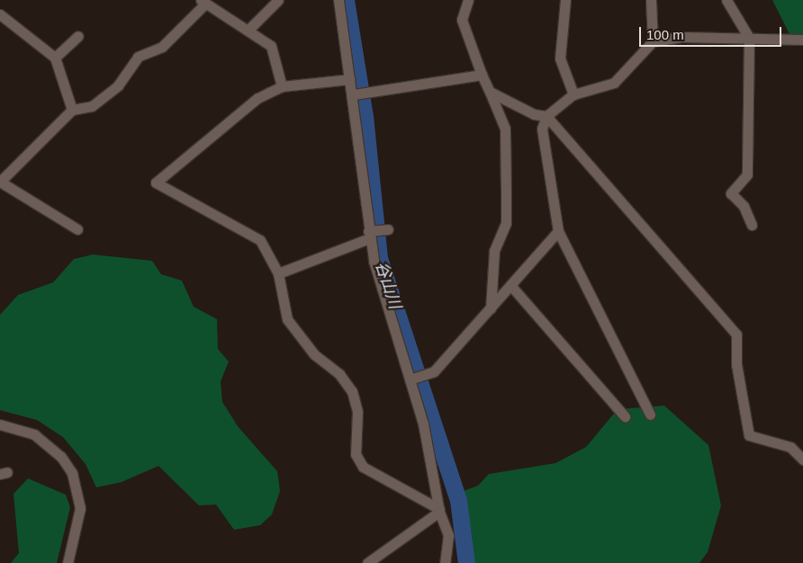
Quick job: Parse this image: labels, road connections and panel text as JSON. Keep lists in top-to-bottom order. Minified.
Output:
{"water":["谷山川"],"scale_bar":"100 m"}
